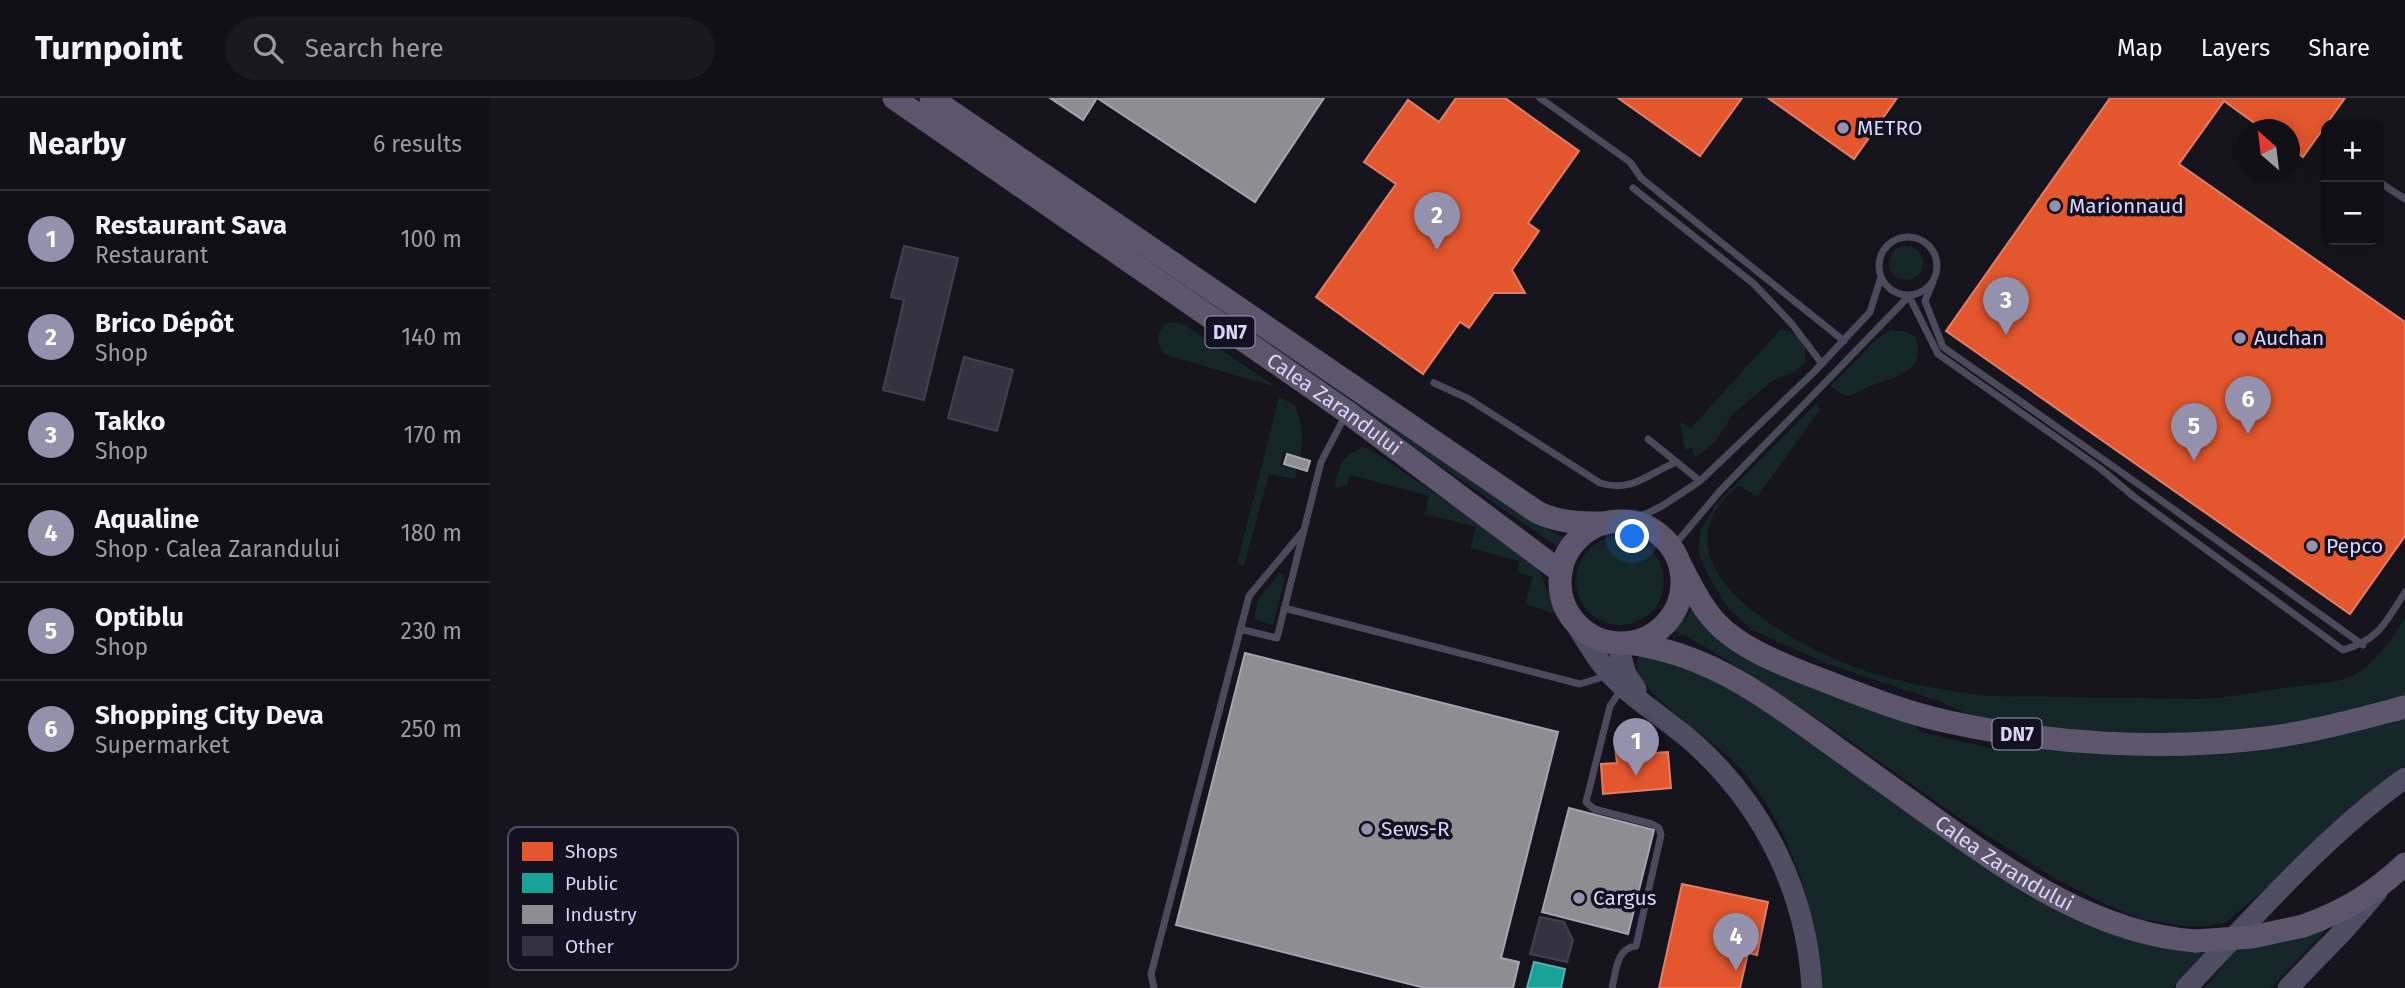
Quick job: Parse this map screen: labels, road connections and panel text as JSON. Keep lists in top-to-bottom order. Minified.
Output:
{"streets":{"main road":["DN7","Calea Zarandului"]},"places":["METRO","Marionnaud","Auchan","Pepco","Sews-R","Cargus"],"legend":["Shops","Public","Industry","Other"],"north":"top left","page":{"header":"Turnpoint","search":"Search here","nav":["Map","Layers","Share"],"heading":["Nearby","6 results"],"map_buttons":["+","−"],"list":[{"mark":"1","name":"Restaurant Sava","note":"Restaurant","value":"100 m"},{"mark":"2","name":"Brico Dépôt","note":"Shop","value":"140 m"},{"mark":"3","name":"Takko","note":"Shop","value":"170 m"},{"mark":"4","name":"Aqualine","note":"Shop · Calea Zarandului","value":"180 m"},{"mark":"5","name":"Optiblu","note":"Shop","value":"230 m"},{"mark":"6","name":"Shopping City Deva","note":"Supermarket","value":"250 m"}],"pins":["2","3","6","5","1","4"]}}
